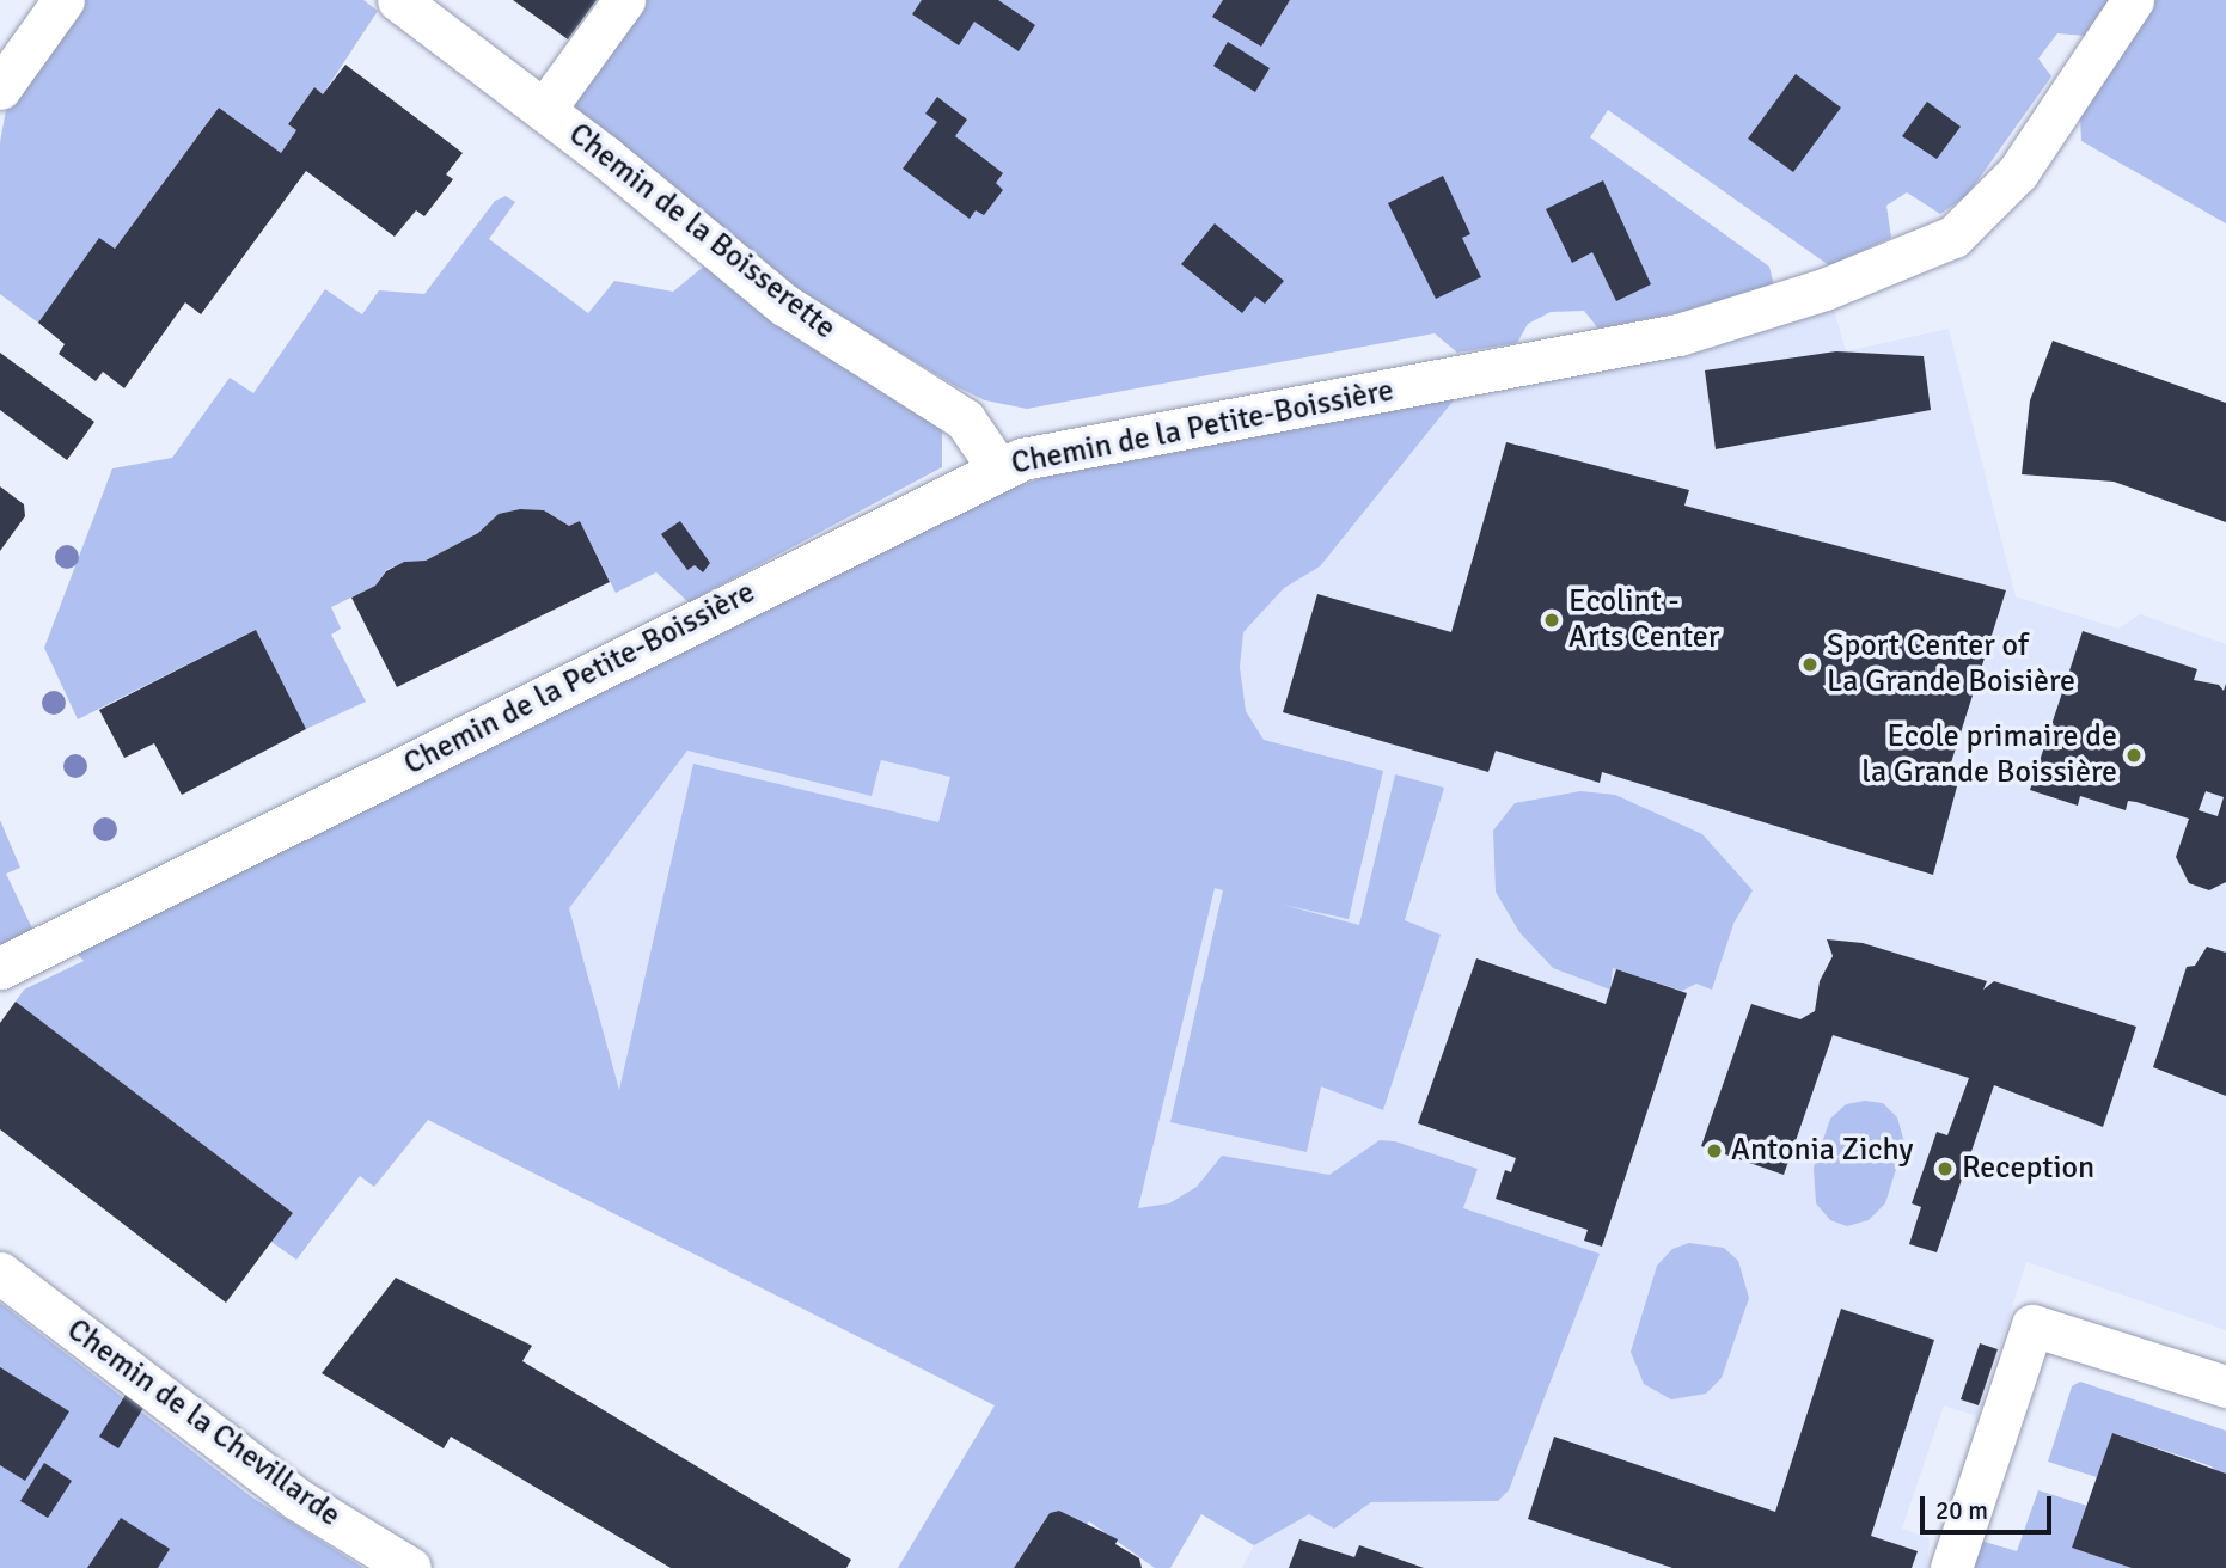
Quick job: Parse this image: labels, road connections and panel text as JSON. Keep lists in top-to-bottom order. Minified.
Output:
{"streets":{"street":["Chemin de la Boisserette","Chemin de la Petite-Boissière","Chemin de la Chevillarde"]},"crossings":[["Chemin de la Boisserette","Chemin de la Petite-Boissière"]],"places":["Ecolint - Arts Center","Sport Center of La Grande Boisière","Ecole primaire de la Grande Boissière","Antonia Zichy","Reception"],"scale_bar":"20 m"}
